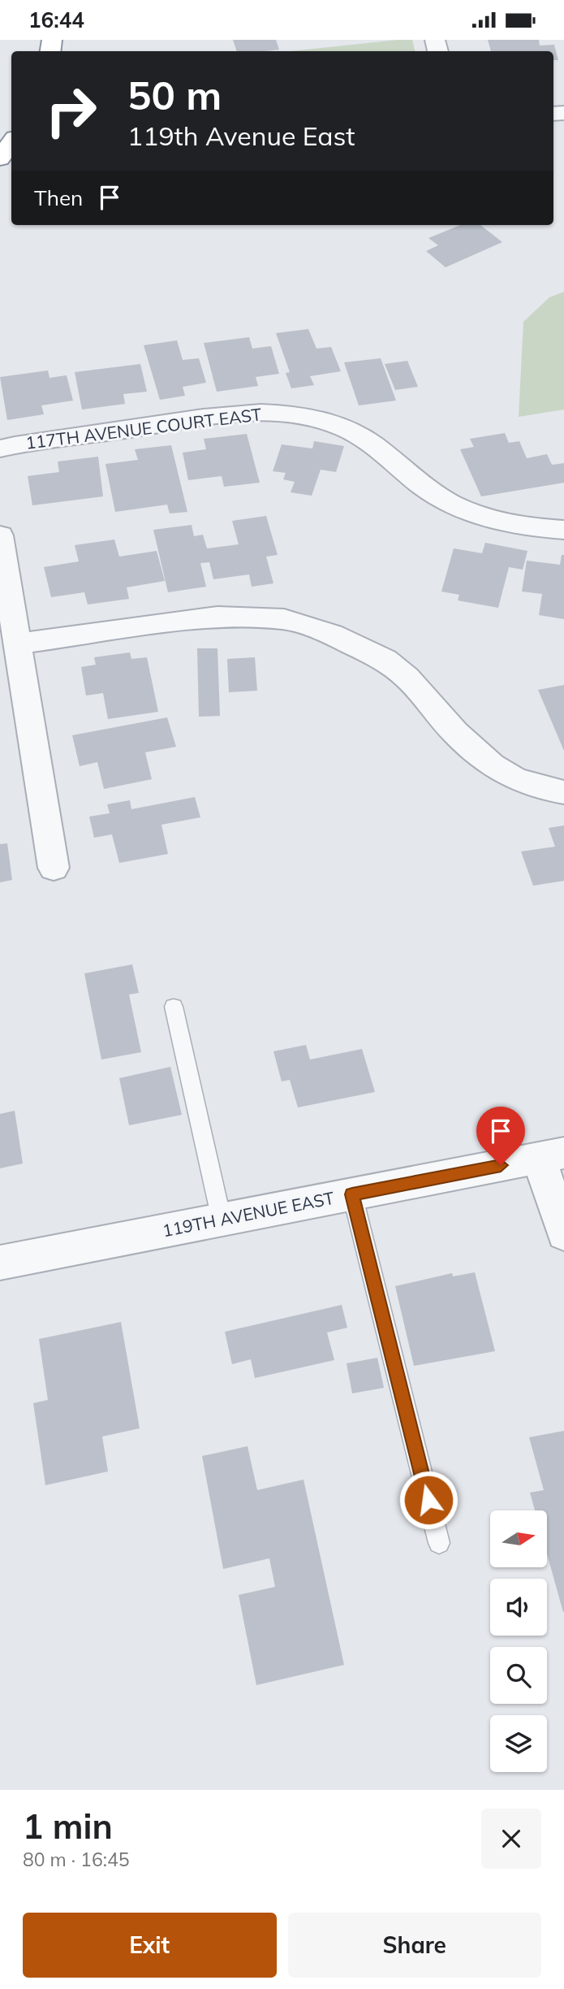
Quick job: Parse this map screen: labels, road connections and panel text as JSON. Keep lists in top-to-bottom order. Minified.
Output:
{"streets":{"street":["117TH AVENUE COURT EAST","119TH AVENUE EAST"]},"north":"right","page":{"status":"16:44","turn":["50 m","119th Avenue East"],"then":"Then","heading":["1 min","80 m · 16:45"],"buttons":["Exit","Share"]}}
